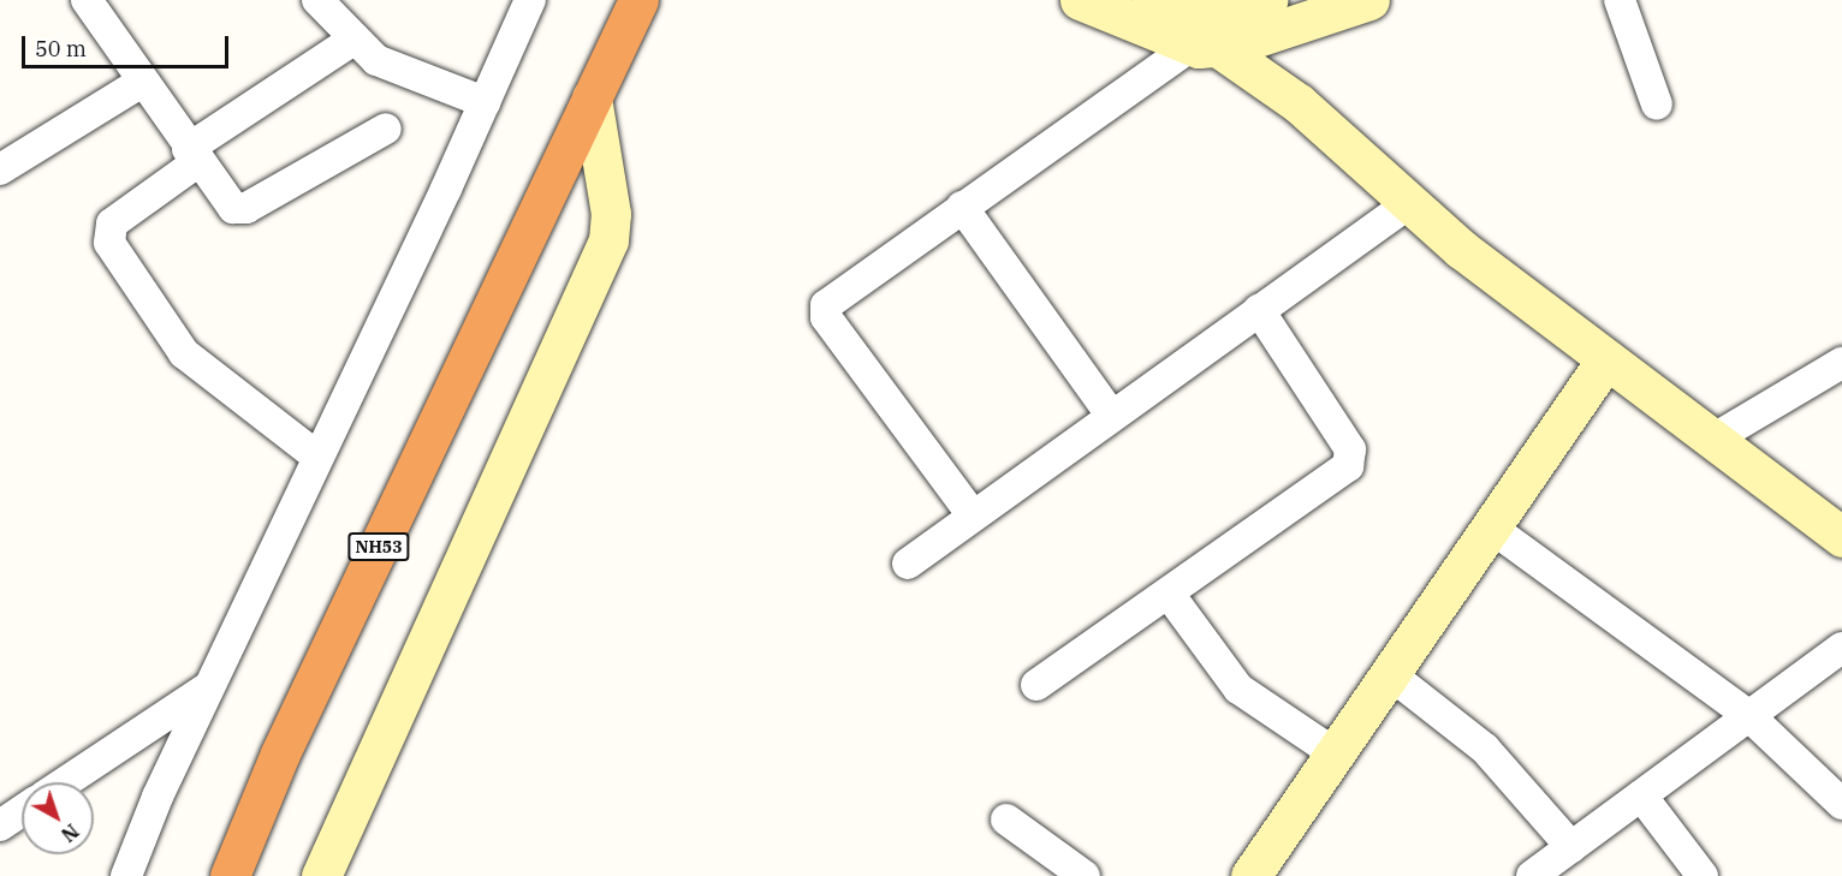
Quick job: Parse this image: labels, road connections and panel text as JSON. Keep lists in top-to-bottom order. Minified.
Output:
{"streets":{"highway":["NH53"]},"scale_bar":"50 m","north":"bottom right"}
